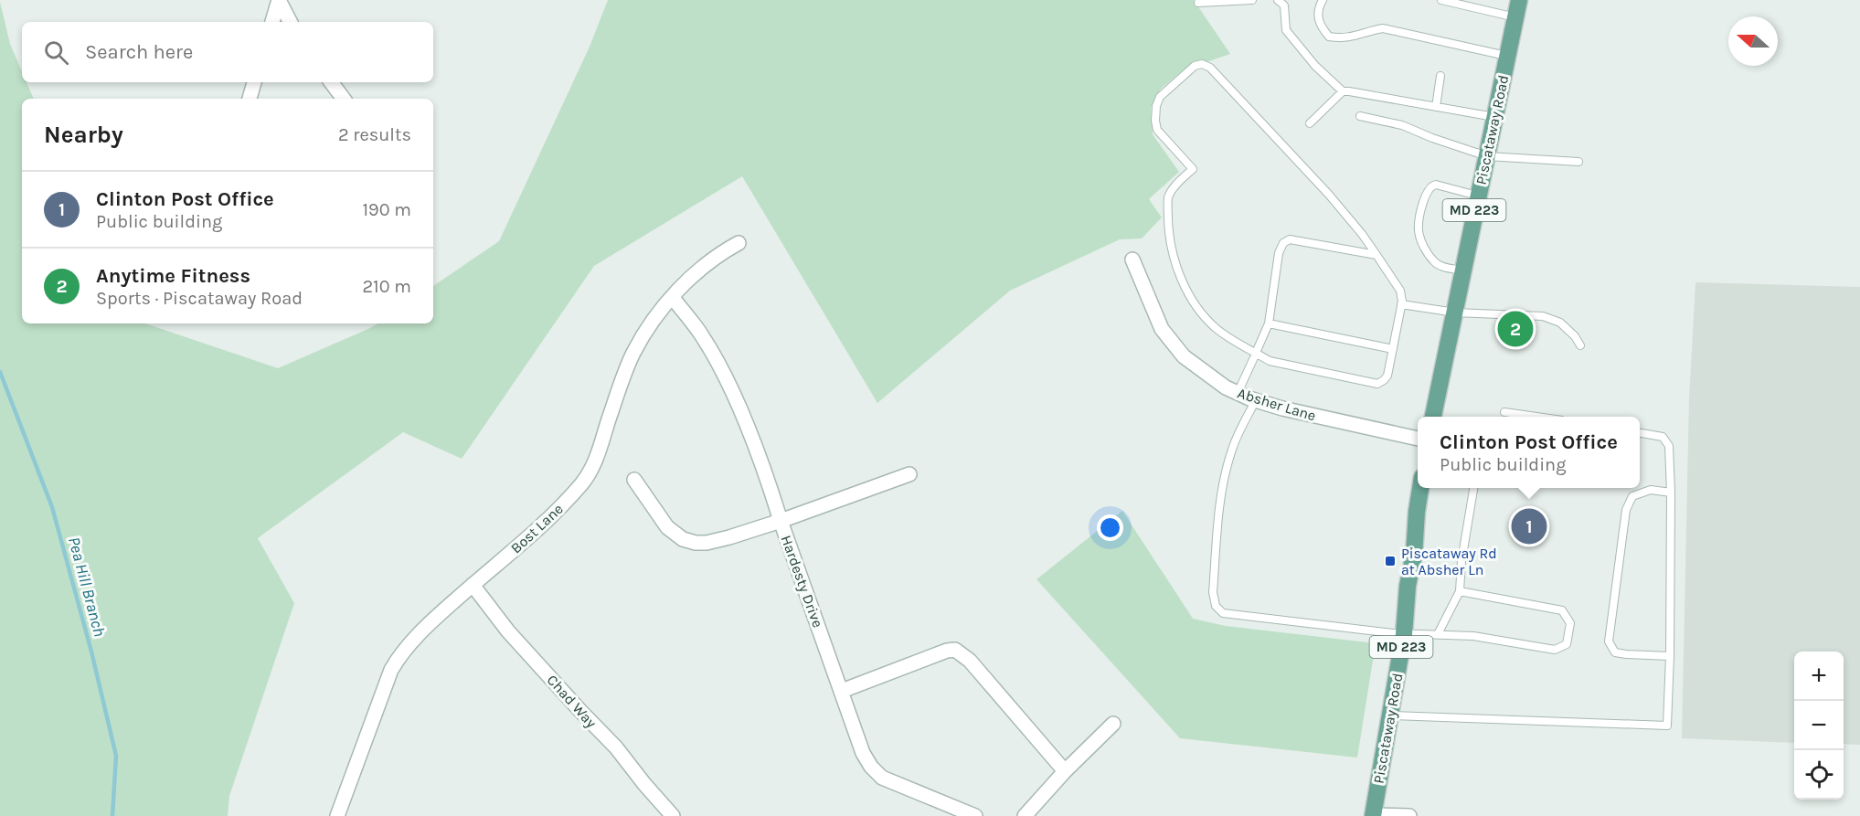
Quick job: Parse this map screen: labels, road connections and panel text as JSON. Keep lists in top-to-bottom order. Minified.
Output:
{"streets":{"main road":["Piscataway Road","MD 223"],"street":["Absher Lane","Bost Lane","Hardesty Drive","Chad Way"]},"crossings":[["Bost Lane","Hardesty Drive"],["Bost Lane","Chad Way"]],"water":["Pea Hill Branch"],"places":{"transit":["Piscataway Rd at Absher Ln"]},"north":"left","page":{"search":"Search here","heading":["Nearby","2 results"],"list":[{"mark":"1","name":"Clinton Post Office","note":"Public building","value":"190 m"},{"mark":"2","name":"Anytime Fitness","note":"Sports · Piscataway Road","value":"210 m"}],"pins":["2","1"],"popup":["Clinton Post Office","Public building"],"map_buttons":["+","−"]}}
